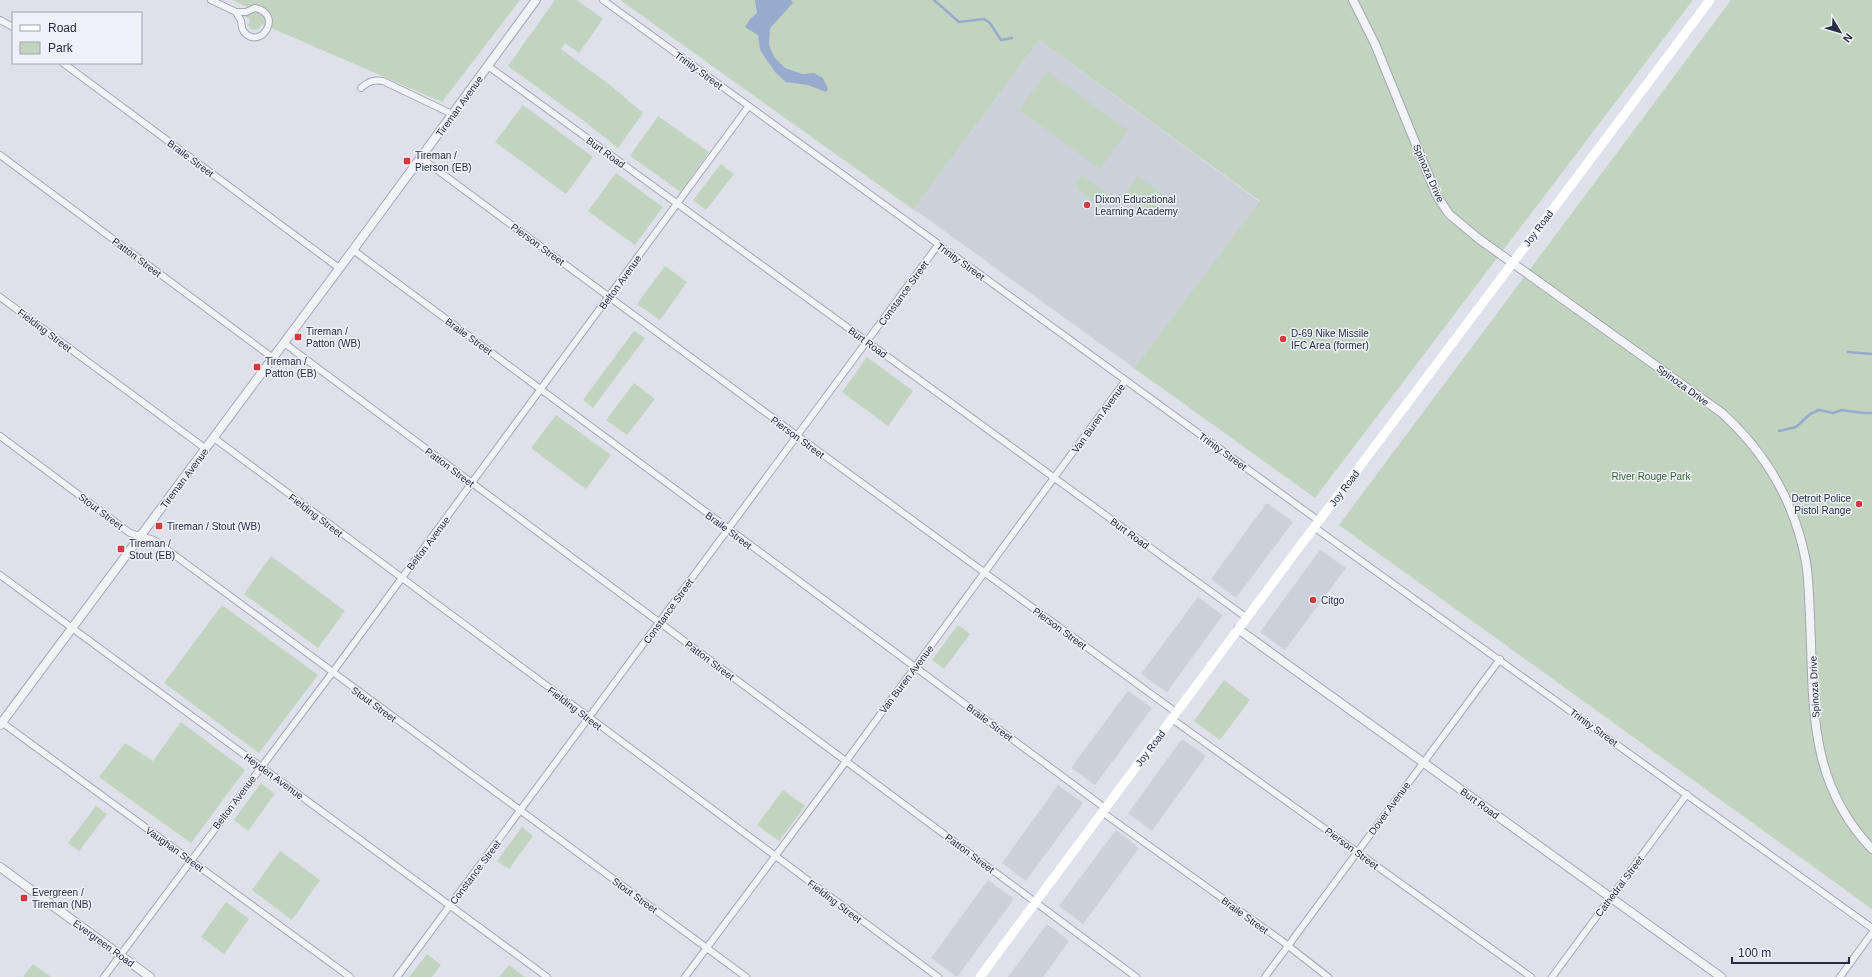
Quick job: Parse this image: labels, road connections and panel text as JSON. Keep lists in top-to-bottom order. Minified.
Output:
{"streets":{"main road":["Joy Road"],"street":["Trinity Street","Tireman Avenue","Burt Road","Braile Street","Spinoza Drive","Pierson Street","Patton Street","Belton Avenue","Constance Street","Fielding Street","Van Buren Avenue","Stout Street","Heyden Avenue","Dover Avenue","Vaughan Street","Cathedral Street","Evergreen Road"]},"crossings":[["Trinity Street","Joy Road"],["Trinity Street","Belton Avenue"],["Trinity Street","Constance Street"],["Trinity Street","Van Buren Avenue"],["Trinity Street","Dover Avenue"],["Trinity Street","Cathedral Street"],["Tireman Avenue","Burt Road"],["Tireman Avenue","Braile Street"],["Tireman Avenue","Pierson Street"],["Tireman Avenue","Patton Street"],["Tireman Avenue","Fielding Street"],["Tireman Avenue","Stout Street"],["Tireman Avenue","Heyden Avenue"],["Tireman Avenue","Vaughan Street"],["Burt Road","Joy Road"],["Burt Road","Belton Avenue"],["Burt Road","Constance Street"],["Burt Road","Van Buren Avenue"],["Burt Road","Dover Avenue"],["Burt Road","Cathedral Street"],["Braile Street","Joy Road"],["Braile Street","Belton Avenue"],["Braile Street","Constance Street"],["Braile Street","Van Buren Avenue"],["Braile Street","Dover Avenue"],["Spinoza Drive","Joy Road"],["Joy Road","Pierson Street"],["Joy Road","Patton Street"],["Pierson Street","Belton Avenue"],["Pierson Street","Constance Street"],["Pierson Street","Van Buren Avenue"],["Pierson Street","Dover Avenue"],["Patton Street","Belton Avenue"],["Patton Street","Constance Street"],["Patton Street","Van Buren Avenue"],["Belton Avenue","Fielding Street"],["Belton Avenue","Stout Street"],["Belton Avenue","Heyden Avenue"],["Belton Avenue","Vaughan Street"],["Belton Avenue","Evergreen Road"],["Constance Street","Fielding Street"],["Constance Street","Stout Street"],["Constance Street","Heyden Avenue"],["Fielding Street","Van Buren Avenue"],["Van Buren Avenue","Stout Street"]],"parks":["River Rouge Park"],"places":{"transit":["Tireman / Pierson (EB)","Tireman / Patton (WB)","Tireman / Patton (EB)","Tireman / Stout (WB)","Tireman / Stout (EB)","Evergreen / Tireman (NB)"],"other":["Dixon Educational Learning Academy","D-69 Nike Missile IFC Area (former)","Detroit Police Pistol Range","Citgo"]},"legend":["Road","Park"],"scale_bar":"100 m","north":"bottom right"}
